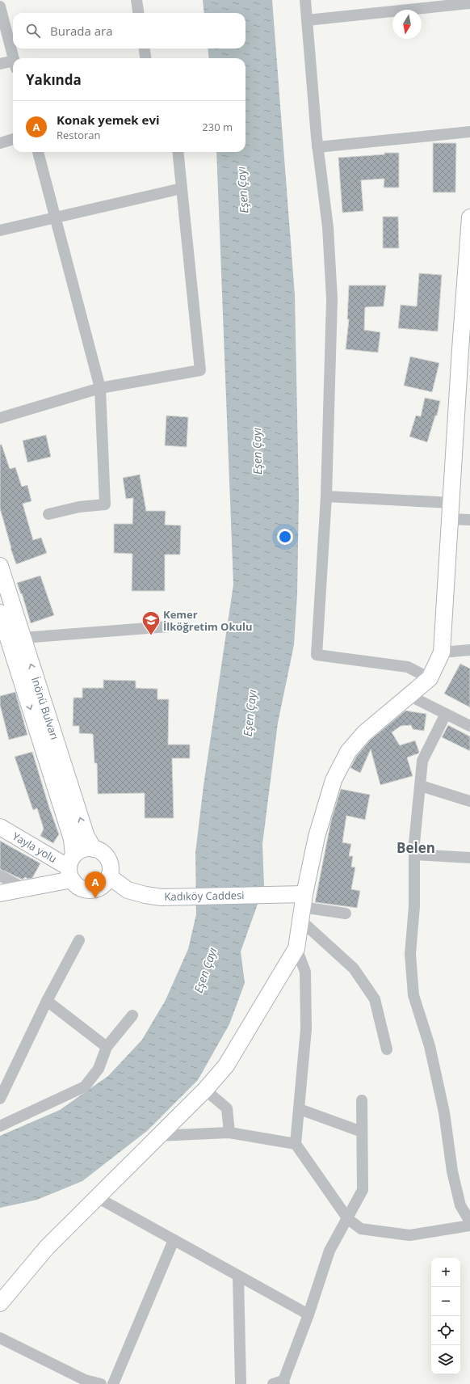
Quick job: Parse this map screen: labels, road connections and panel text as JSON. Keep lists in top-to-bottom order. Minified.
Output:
{"streets":{"street":["İnönü Bulvarı","Yayla yolu","Kadıköy Caddesi"]},"crossings":[["İnönü Bulvarı","Yayla yolu"],["İnönü Bulvarı","Kadıköy Caddesi"],["Yayla yolu","Kadıköy Caddesi"]],"districts":["Belen"],"water":["Eşen Çayı"],"places":{"school or university":["Kemer İlköğretim Okulu"]},"north":"bottom","page":{"search":"Burada ara","heading":"Yakında","list":[{"mark":"A","name":"Konak yemek evi","note":"Restoran","value":"230 m"}],"pins":"A","map_buttons":["+","−"]}}
